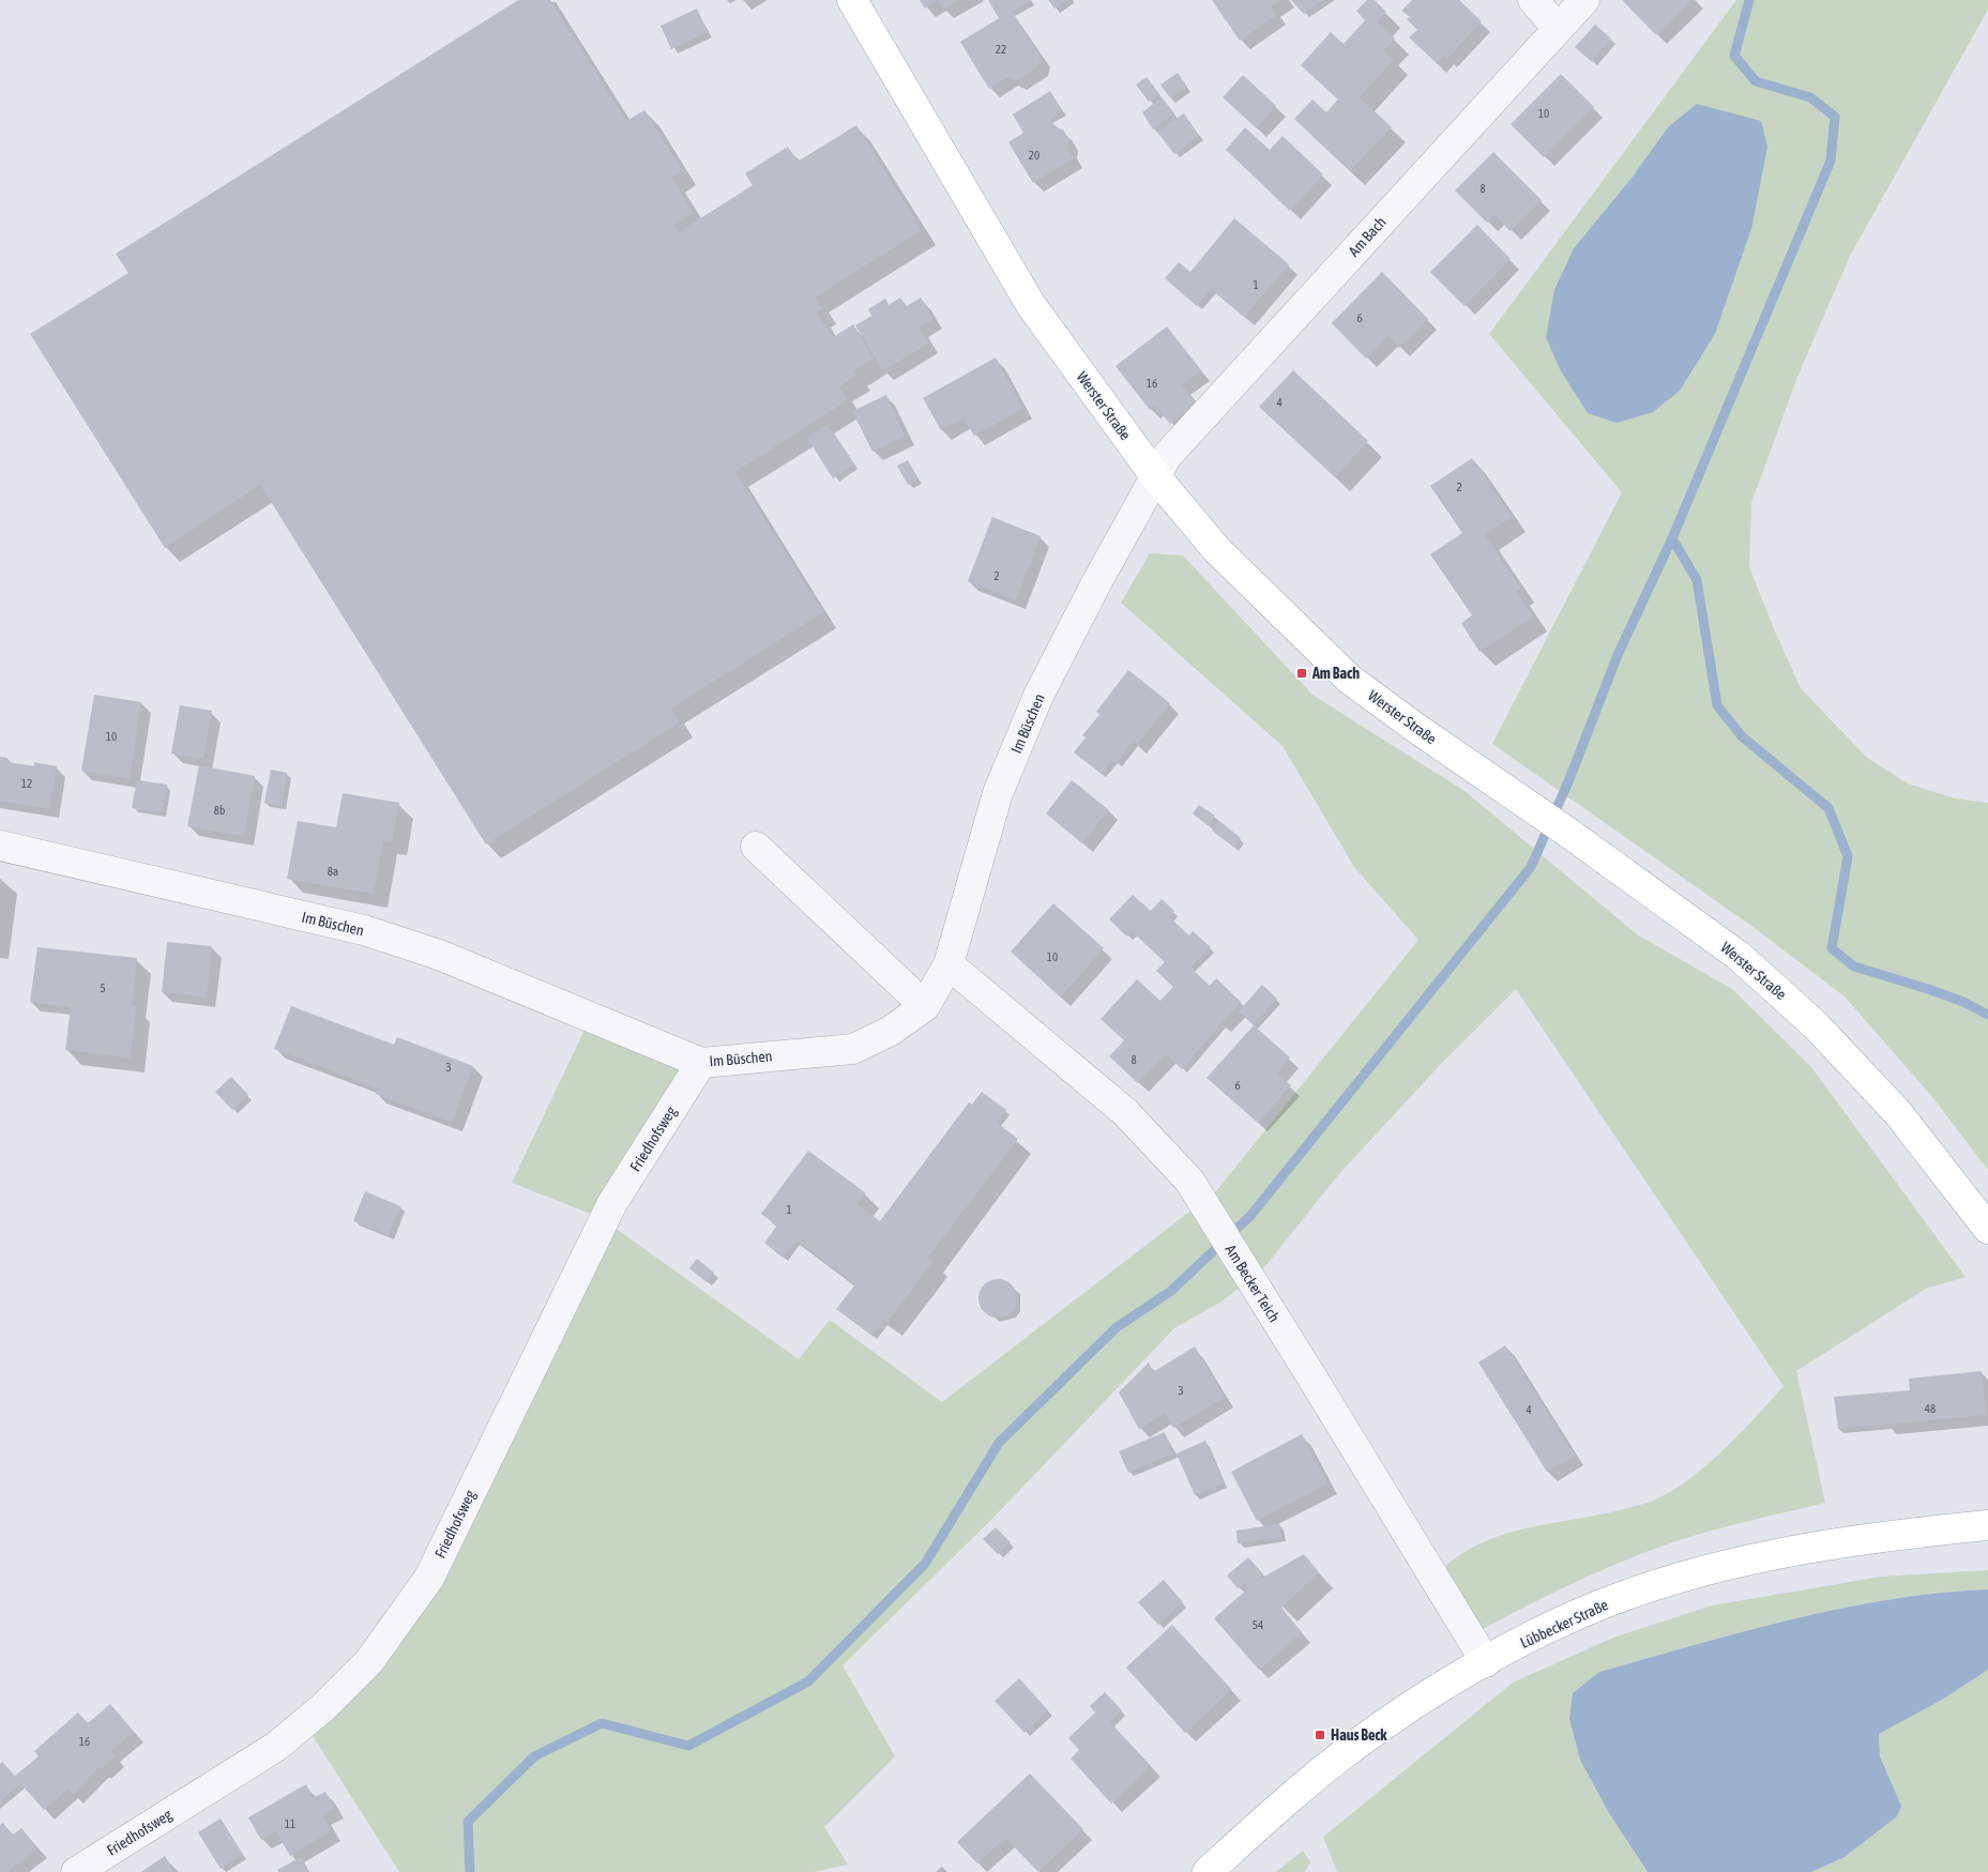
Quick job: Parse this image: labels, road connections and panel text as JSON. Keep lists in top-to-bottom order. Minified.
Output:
{"streets":{"main road":["Werster Straße","Lübbecker Straße"],"street":["Am Bach","Im Büschen","Friedhofsweg","Am Becker Teich"]},"crossings":[["Am Bach","Werster Straße"],["Am Bach","Im Büschen"],["Werster Straße","Im Büschen"],["Im Büschen","Friedhofsweg"],["Im Büschen","Am Becker Teich"],["Am Becker Teich","Lübbecker Straße"]],"places":{"transit":["Am Bach","Haus Beck"]},"house_numbers":["22","10","20","8","1","6","16","4","2","2","10","12","8b","8a","10","5","8","3","6","1","3","48","4","54","16","11"]}
